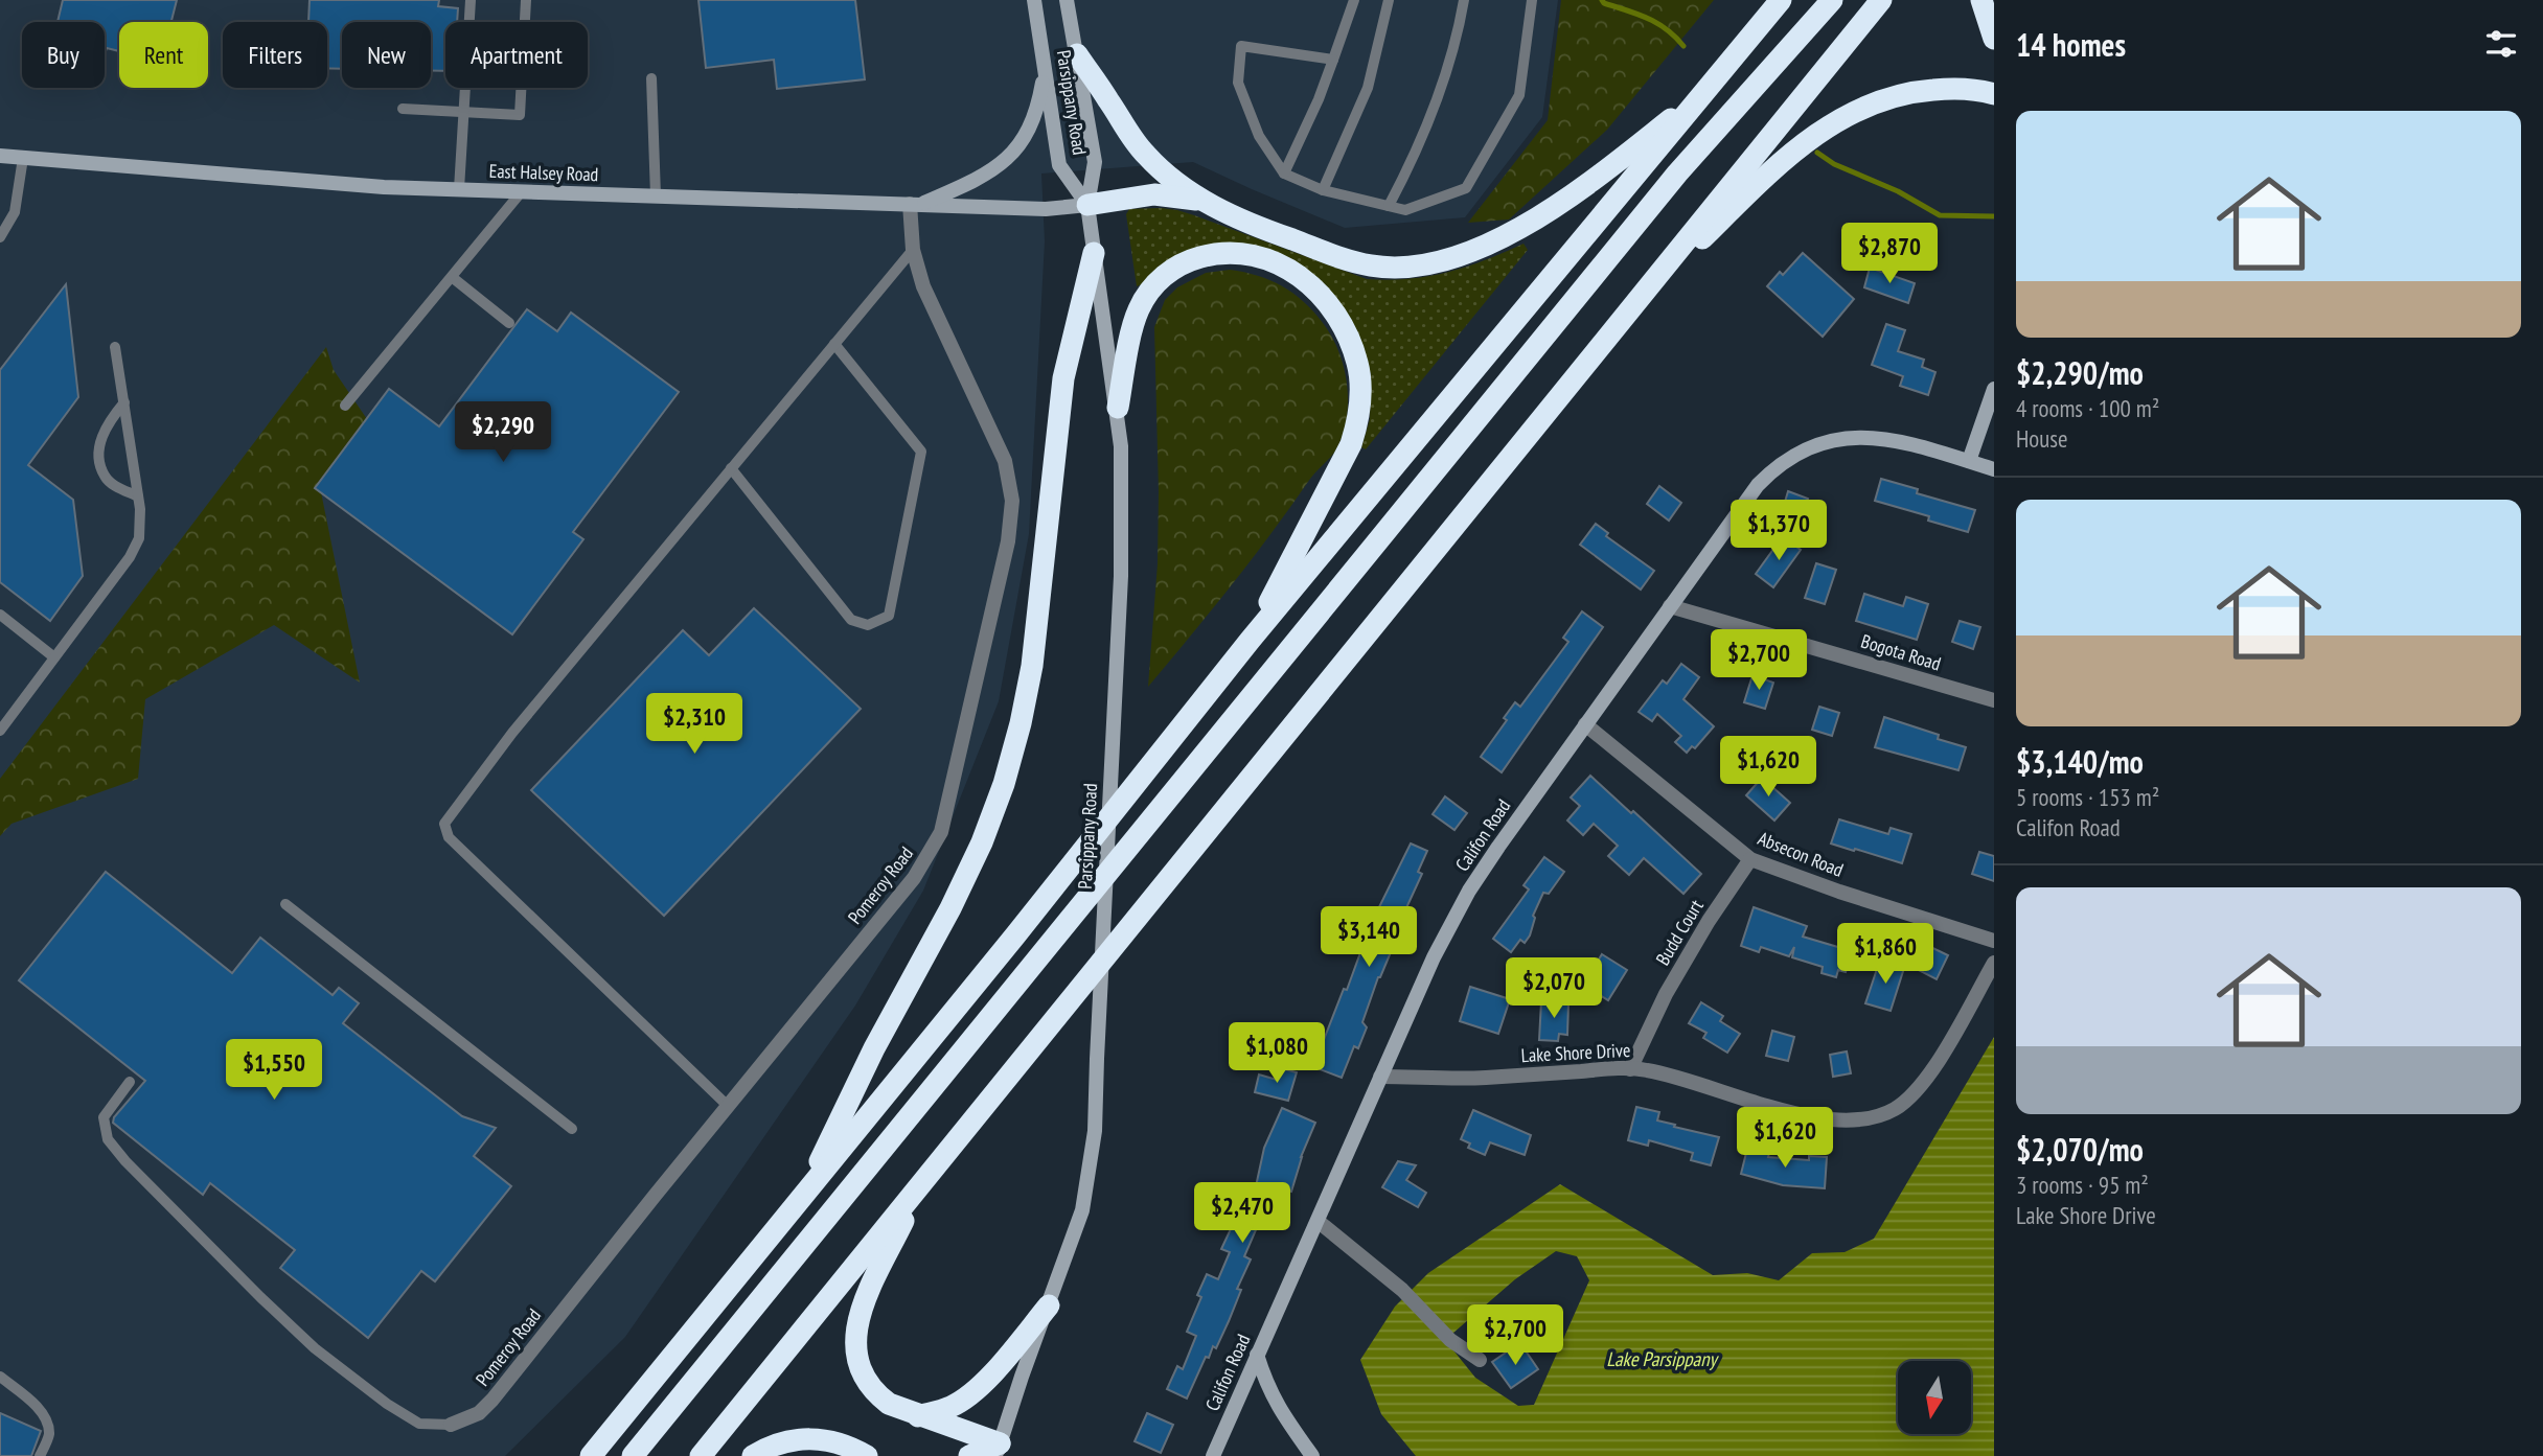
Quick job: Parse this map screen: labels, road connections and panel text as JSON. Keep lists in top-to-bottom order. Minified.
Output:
{"streets":{"main road":["Parsippany Road","East Halsey Road","Califon Road"],"street":["Bogota Road","Absecon Road","Pomeroy Road","Budd Court","Lake Shore Drive"]},"crossings":[["Parsippany Road","East Halsey Road"],["East Halsey Road","Pomeroy Road"],["Bogota Road","Califon Road"],["Califon Road","Absecon Road"],["Califon Road","Lake Shore Drive"],["Absecon Road","Budd Court"],["Budd Court","Lake Shore Drive"]],"water":["Lake Parsippany"],"north":"bottom","page":{"heading":"14 homes","chip":["Buy","Rent","Filters","New","Apartment"],"list":[{"name":"$2,290/mo","note":"4 rooms · 100 m² · House"},{"name":"$3,140/mo","note":"5 rooms · 153 m² · Califon Road"},{"name":"$2,070/mo","note":"3 rooms · 95 m² · Lake Shore Drive"}],"price":["$2,870","$2,290","$1,370","$2,700","$2,310","$1,620","$3,140","$1,860","$2,070","$1,080","$1,550","$1,620","$2,470","$2,700"]}}
